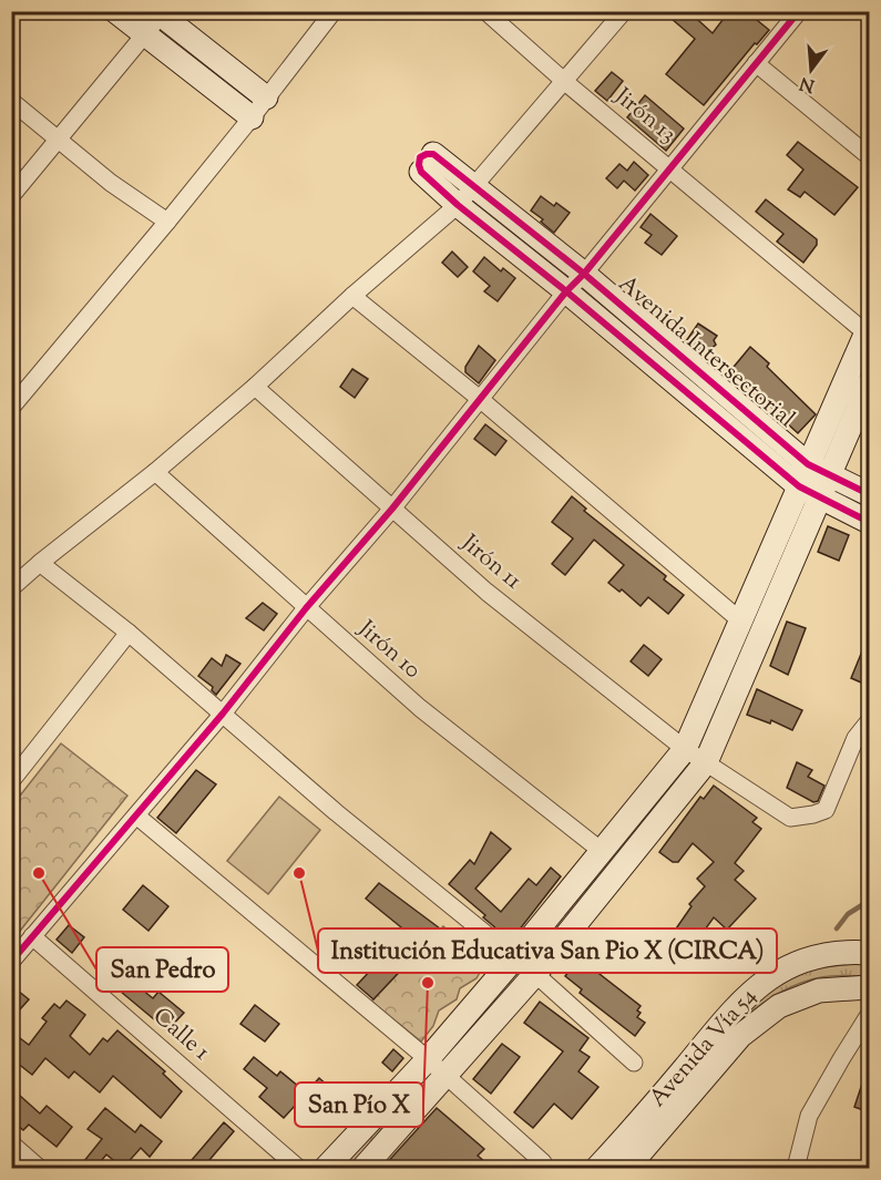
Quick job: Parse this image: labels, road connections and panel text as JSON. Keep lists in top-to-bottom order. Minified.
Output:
{"streets":{"street":["Jirón 13","Avenida Intersectorial","Jirón 11","Jirón 10","Calle 1","Avenida Vía 54"]},"places":["San Pedro","Institución Educativa San Pio X (CIRCA)","San Pío X"],"north":"bottom"}
